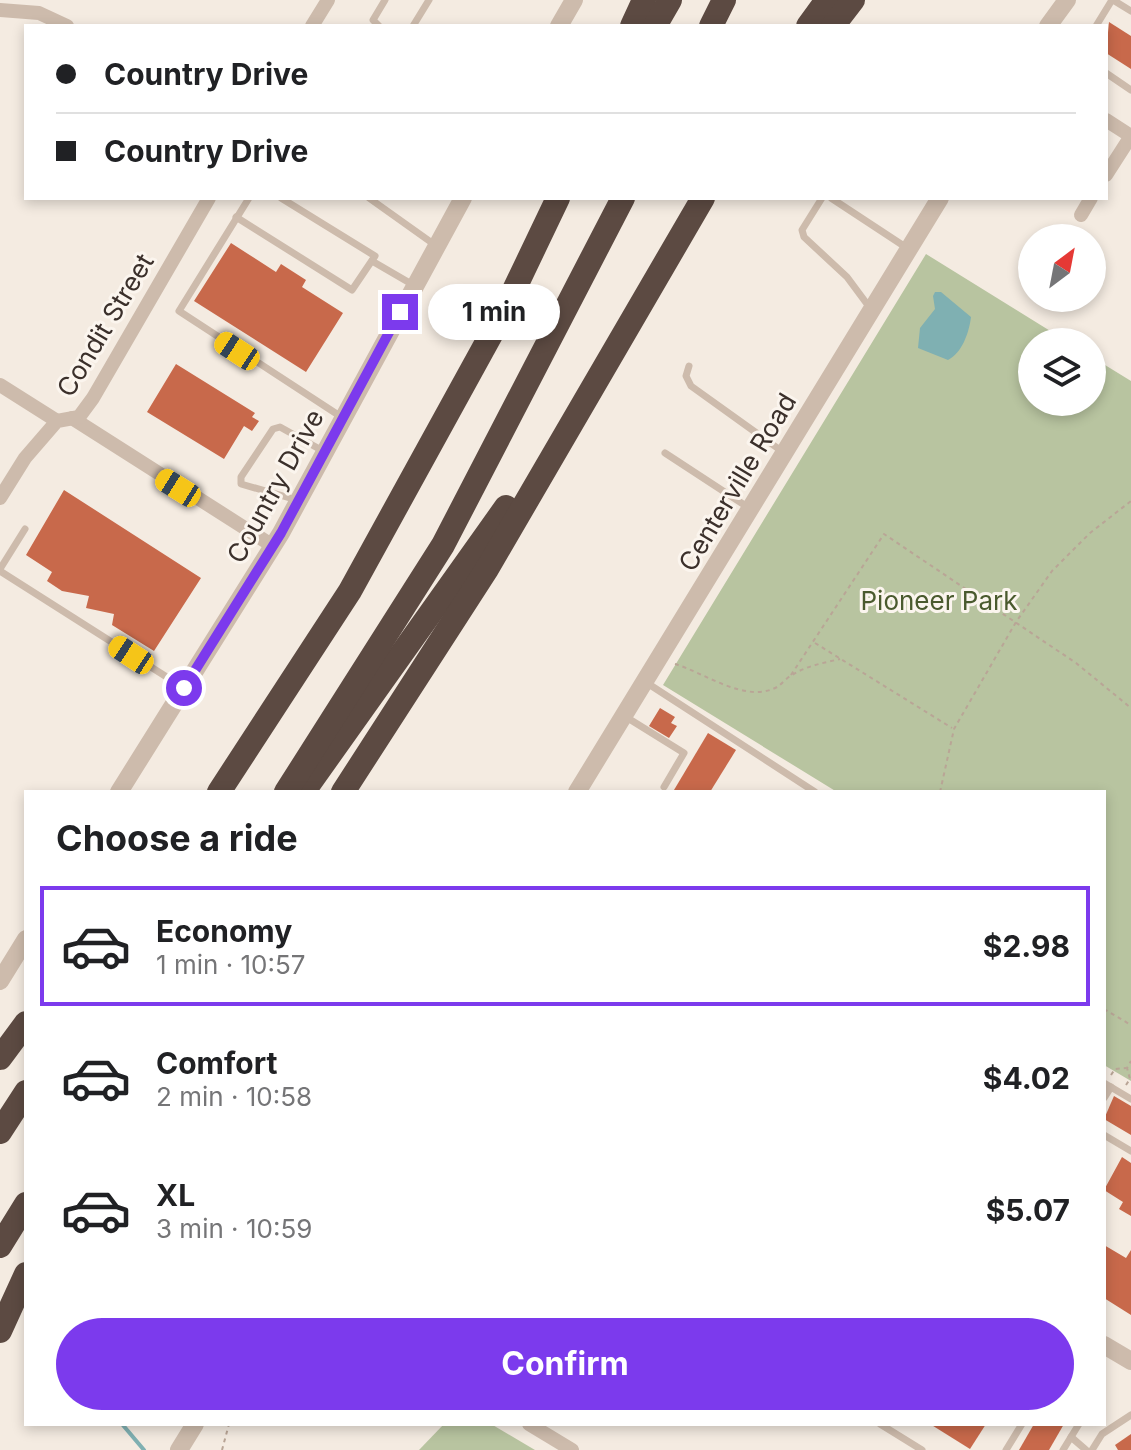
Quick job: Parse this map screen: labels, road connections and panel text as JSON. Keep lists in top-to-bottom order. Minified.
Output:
{"streets":{"street":["Condit Street","Centerville Road","Country Drive"]},"parks":["Pioneer Park"],"north":"top right","page":{"banner":["Country Drive","Country Drive"],"bubble":"1 min","heading":"Choose a ride","list":[{"name":"Economy","note":"1 min · 10:57","value":"$2.98"},{"name":"Comfort","note":"2 min · 10:58","value":"$4.02"},{"name":"XL","note":"3 min · 10:59","value":"$5.07"}],"buttons":"Confirm"}}
